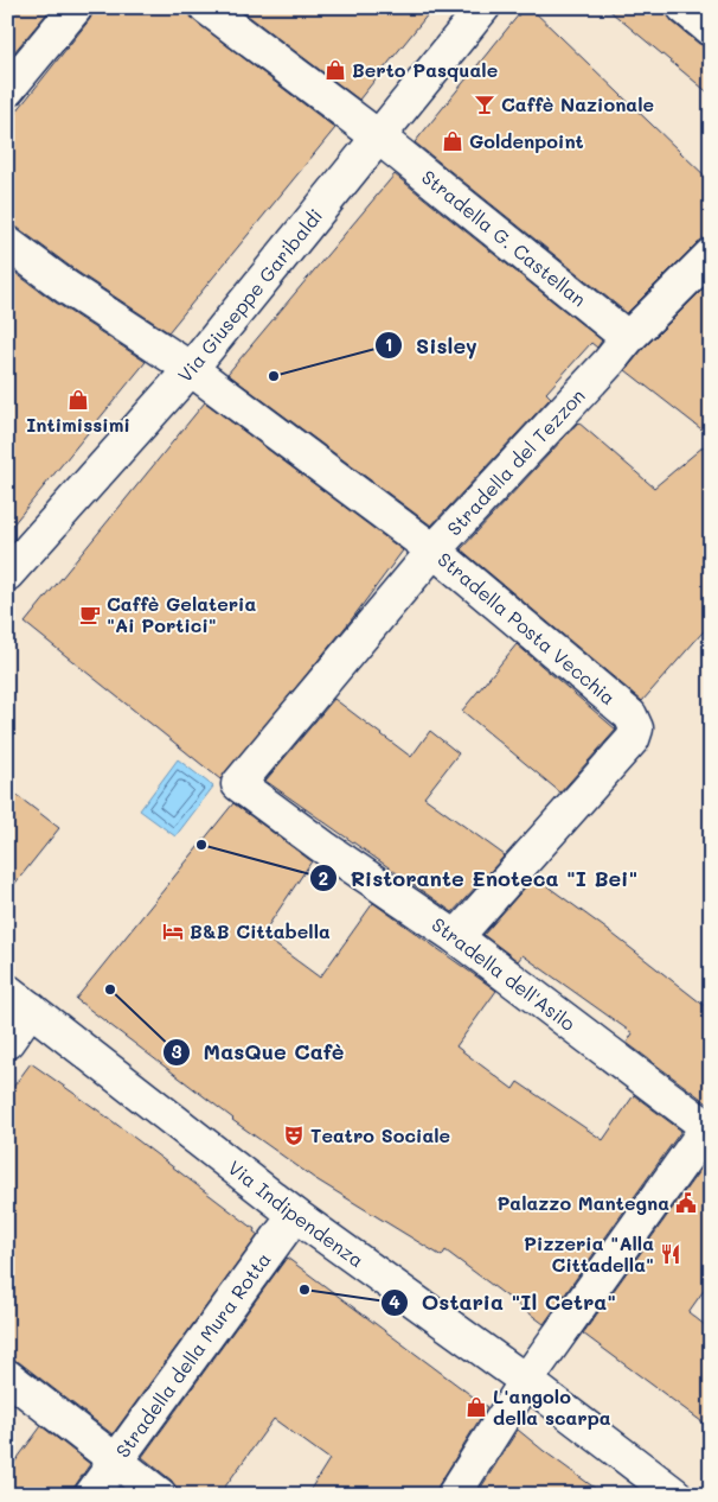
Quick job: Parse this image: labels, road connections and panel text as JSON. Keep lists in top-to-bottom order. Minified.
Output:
{"streets":{"street":["Stradella G. Castellan","Via Giuseppe Garibaldi","Stradella del Tezzon","Stradella Posta Vecchia","Stradella dell'Asilo","Via Indipendenza","Stradella della Mura Rotta"]},"crossings":[["Stradella G. Castellan","Via Giuseppe Garibaldi"],["Stradella G. Castellan","Stradella del Tezzon"],["Via Giuseppe Garibaldi","Stradella Posta Vecchia"],["Stradella del Tezzon","Stradella Posta Vecchia"],["Stradella del Tezzon","Stradella dell'Asilo"],["Stradella Posta Vecchia","Stradella dell'Asilo"],["Stradella dell'Asilo","Via Indipendenza"],["Via Indipendenza","Stradella della Mura Rotta"]],"places":{"shop":["Berto Pasquale","Goldenpoint","Intimissimi","L'angolo della scarpa"],"bar":["Caffè Nazionale"],"other":["Sisley","Ristorante Enoteca \"I Bei\"","MasQue Cafè","Ostaria \"Il Cetra\""],"cafe":["Caffè Gelateria \"Ai Portici\""],"hotel":["B&B Cittabella"],"theatre":["Teatro Sociale"],"public building":["Palazzo Mantegna"],"restaurant":["Pizzeria \"Alla Cittadella\""]}}
